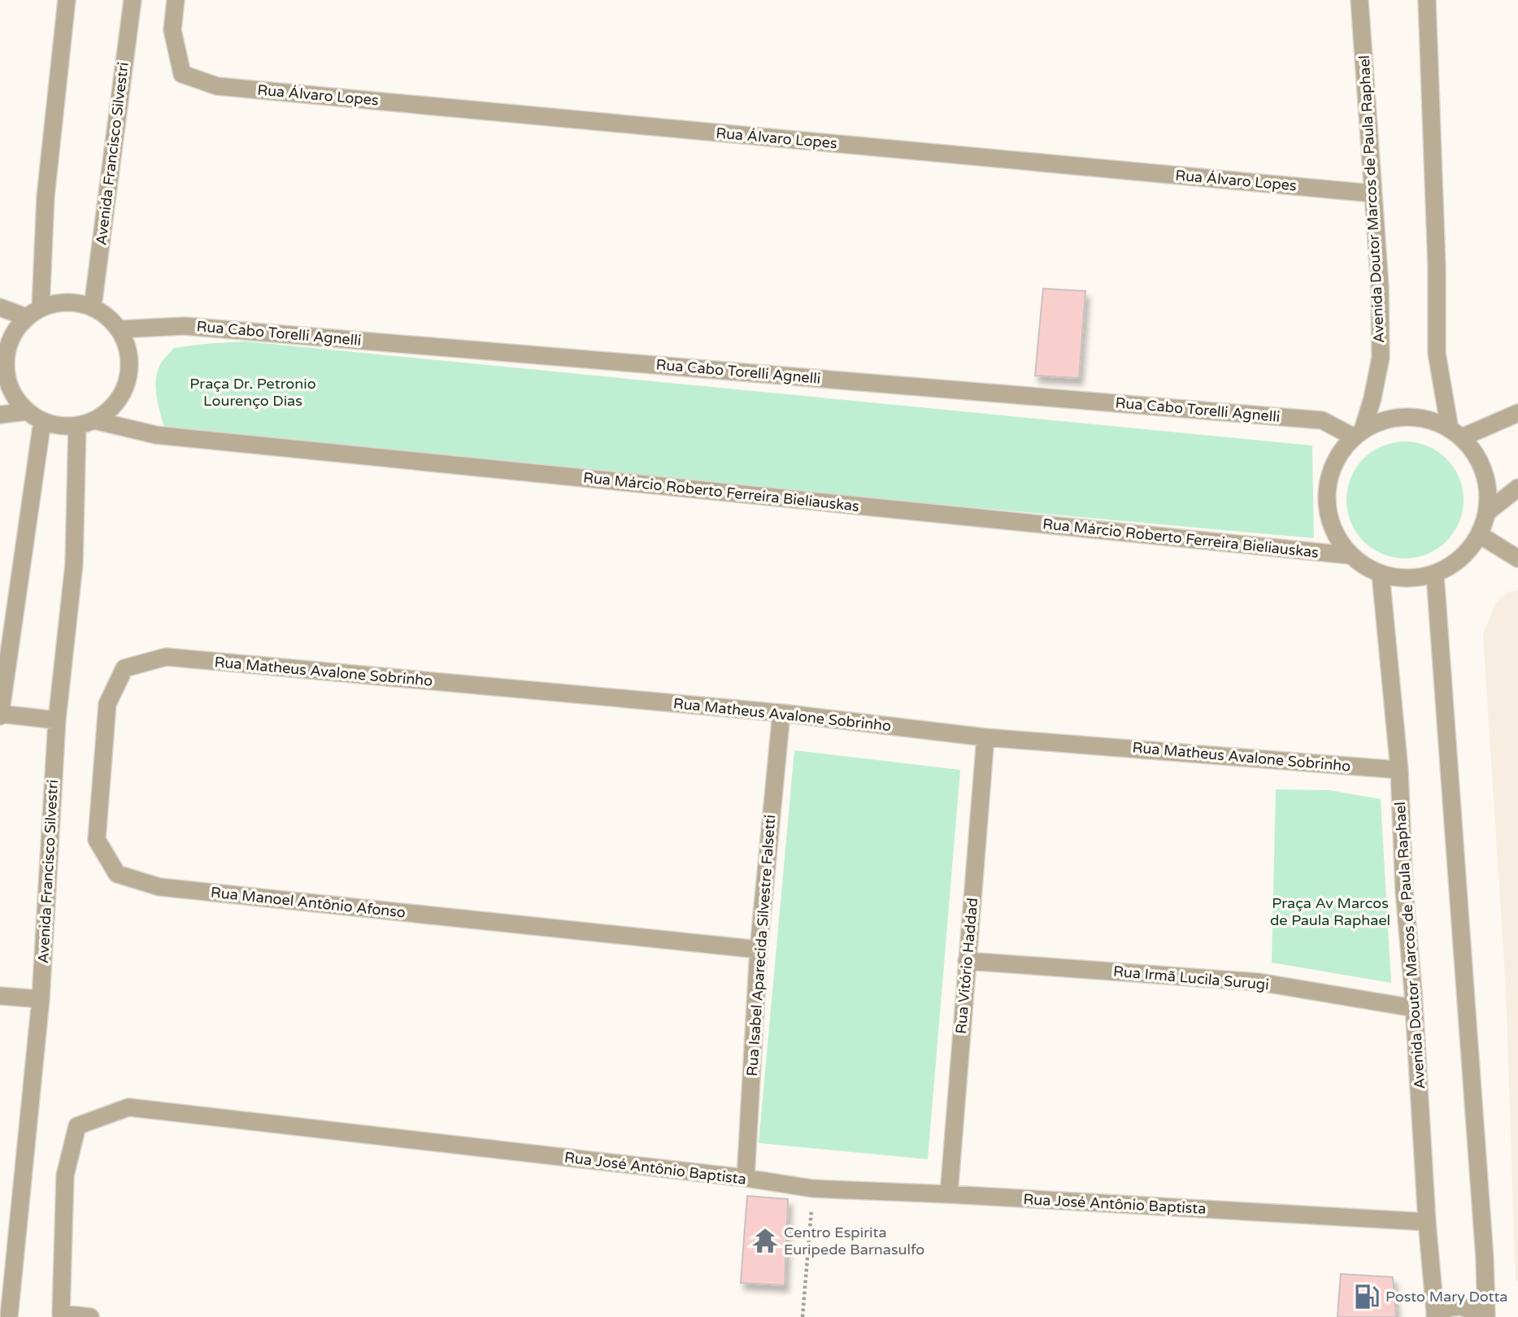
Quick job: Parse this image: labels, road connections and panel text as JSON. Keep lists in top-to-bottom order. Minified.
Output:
{"streets":{"street":["Rua Álvaro Lopes","Avenida Francisco Silvestri","Avenida Doutor Marcos de Paula Raphael","Rua Cabo Torelli Agnelli","Rua Márcio Roberto Ferreira Bieliauskas","Rua Matheus Avalone Sobrinho","Rua Manoel Antônio Afonso","Rua Isabel Aparecida Silvestre Falsetti","Rua Vitório Haddad","Rua Irmã Lucila Surugi","Rua José Antônio Baptista"]},"crossings":[["Rua Álvaro Lopes","Avenida Doutor Marcos de Paula Raphael"],["Avenida Francisco Silvestri","Rua Cabo Torelli Agnelli"],["Avenida Francisco Silvestri","Rua Márcio Roberto Ferreira Bieliauskas"],["Avenida Doutor Marcos de Paula Raphael","Rua Cabo Torelli Agnelli"],["Avenida Doutor Marcos de Paula Raphael","Rua Márcio Roberto Ferreira Bieliauskas"],["Avenida Doutor Marcos de Paula Raphael","Rua Matheus Avalone Sobrinho"],["Avenida Doutor Marcos de Paula Raphael","Rua Irmã Lucila Surugi"],["Avenida Doutor Marcos de Paula Raphael","Rua José Antônio Baptista"],["Rua Cabo Torelli Agnelli","Rua Márcio Roberto Ferreira Bieliauskas"],["Rua Matheus Avalone Sobrinho","Rua Manoel Antônio Afonso"],["Rua Matheus Avalone Sobrinho","Rua Isabel Aparecida Silvestre Falsetti"],["Rua Matheus Avalone Sobrinho","Rua Vitório Haddad"],["Rua Manoel Antônio Afonso","Rua Isabel Aparecida Silvestre Falsetti"],["Rua Isabel Aparecida Silvestre Falsetti","Rua José Antônio Baptista"],["Rua Vitório Haddad","Rua Irmã Lucila Surugi"],["Rua Vitório Haddad","Rua José Antônio Baptista"]],"parks":["Praça Dr. Petronio Lourenço Dias","Praça Av Marcos de Paula Raphael"],"places":{"temple":["Centro Espirita Euripede Barnasulfo"],"fuel station":["Posto Mary Dotta"]}}
